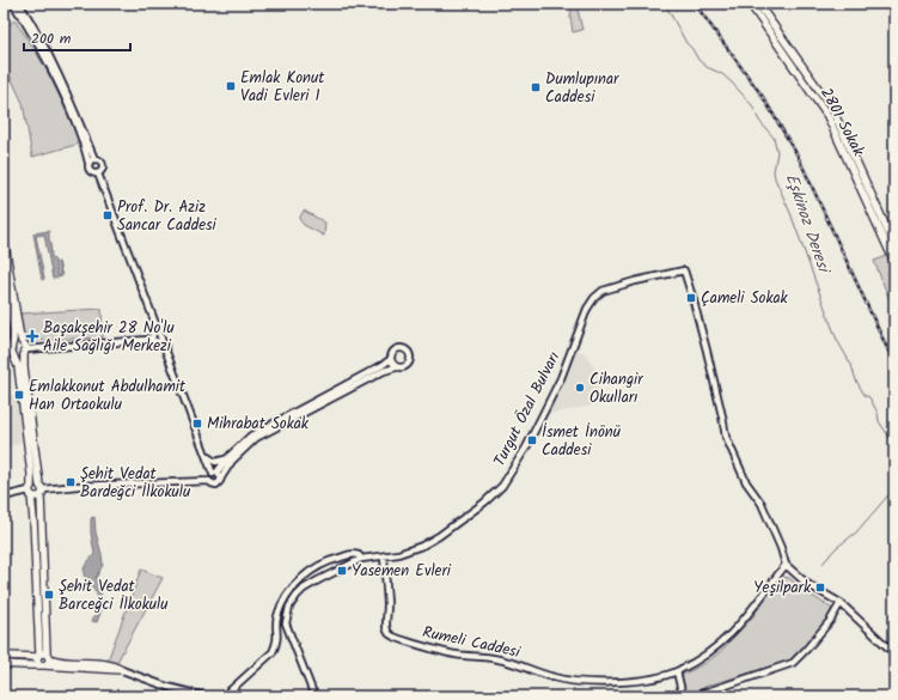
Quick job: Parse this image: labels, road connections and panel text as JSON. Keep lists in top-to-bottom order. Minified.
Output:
{"streets":{"main road":["2801 Sokak"],"street":["Turgut Özal Bulvarı","Rumeli Caddesi"]},"crossings":[["Turgut Özal Bulvarı","Rumeli Caddesi"]],"water":["Eşkinoz Deresi"],"places":{"transit":["Emlak Konut Vadi Evleri 1","Dumlupınar Caddesi","Prof. Dr. Aziz Sancar Caddesi","Çameli Sokak","Emlakkonut Abdulhamit Han Ortaokulu","Mihrabat Sokak","İsmet İnönü Caddesi","Şehit Vedat Bardeğci İlkokulu","Yasemen Evleri","Yeşilpark","Şehit Vedat Barceğci İlkokulu"],"health":["Başakşehir 28 No'lu Aile Sağlığı Merkezi"],"other":["Cihangir Okulları"]},"scale_bar":"200 m"}
